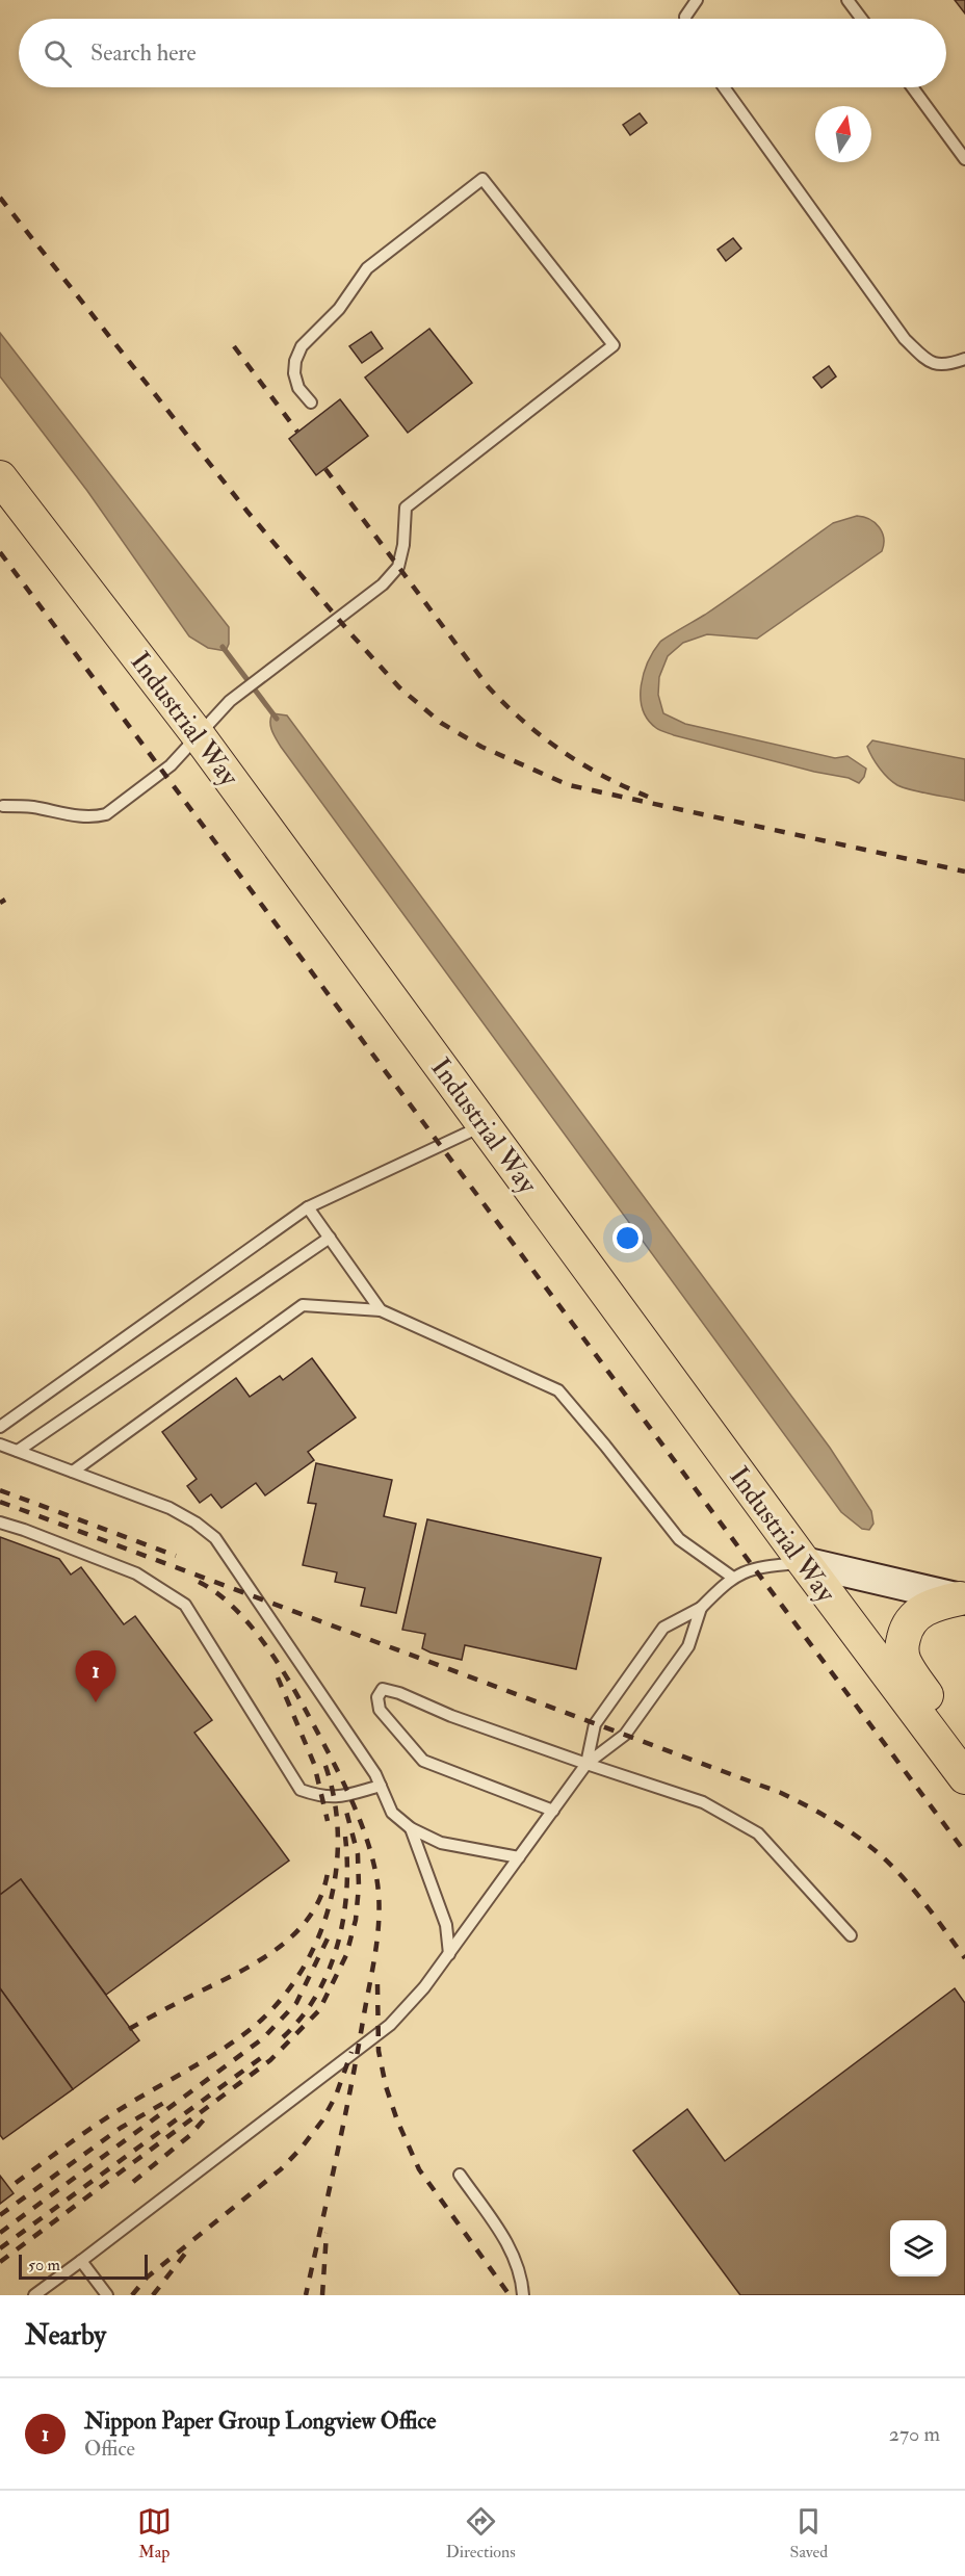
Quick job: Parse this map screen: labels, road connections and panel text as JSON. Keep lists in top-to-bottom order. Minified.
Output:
{"streets":{"main road":["Industrial Way"]},"scale_bar":"50 m","north":"top","page":{"search":"Search here","pins":"1","scale":"50 m","heading":"Nearby","list":[{"mark":"1","name":"Nippon Paper Group Longview Office","note":"Office","value":"270 m"}],"nav":["Map","Directions","Saved"]}}
